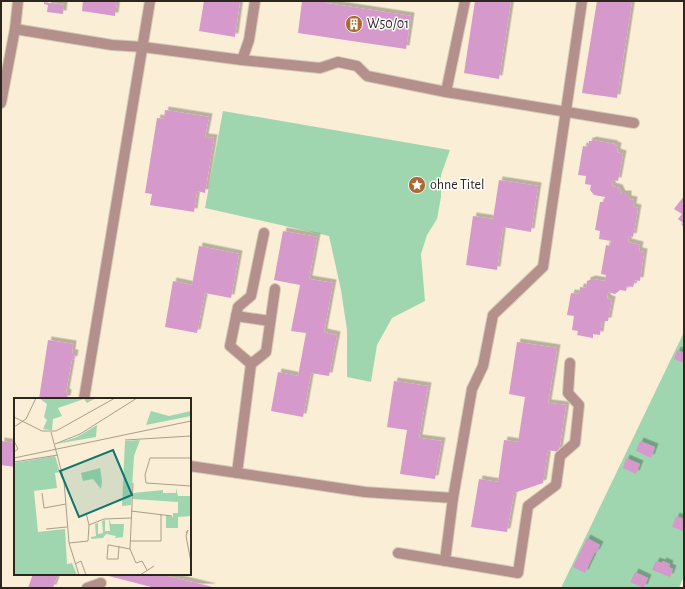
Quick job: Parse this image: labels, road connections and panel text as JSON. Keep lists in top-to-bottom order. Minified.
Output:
{"places":{"building":["W50/01"],"place":["ohne Titel"]}}
